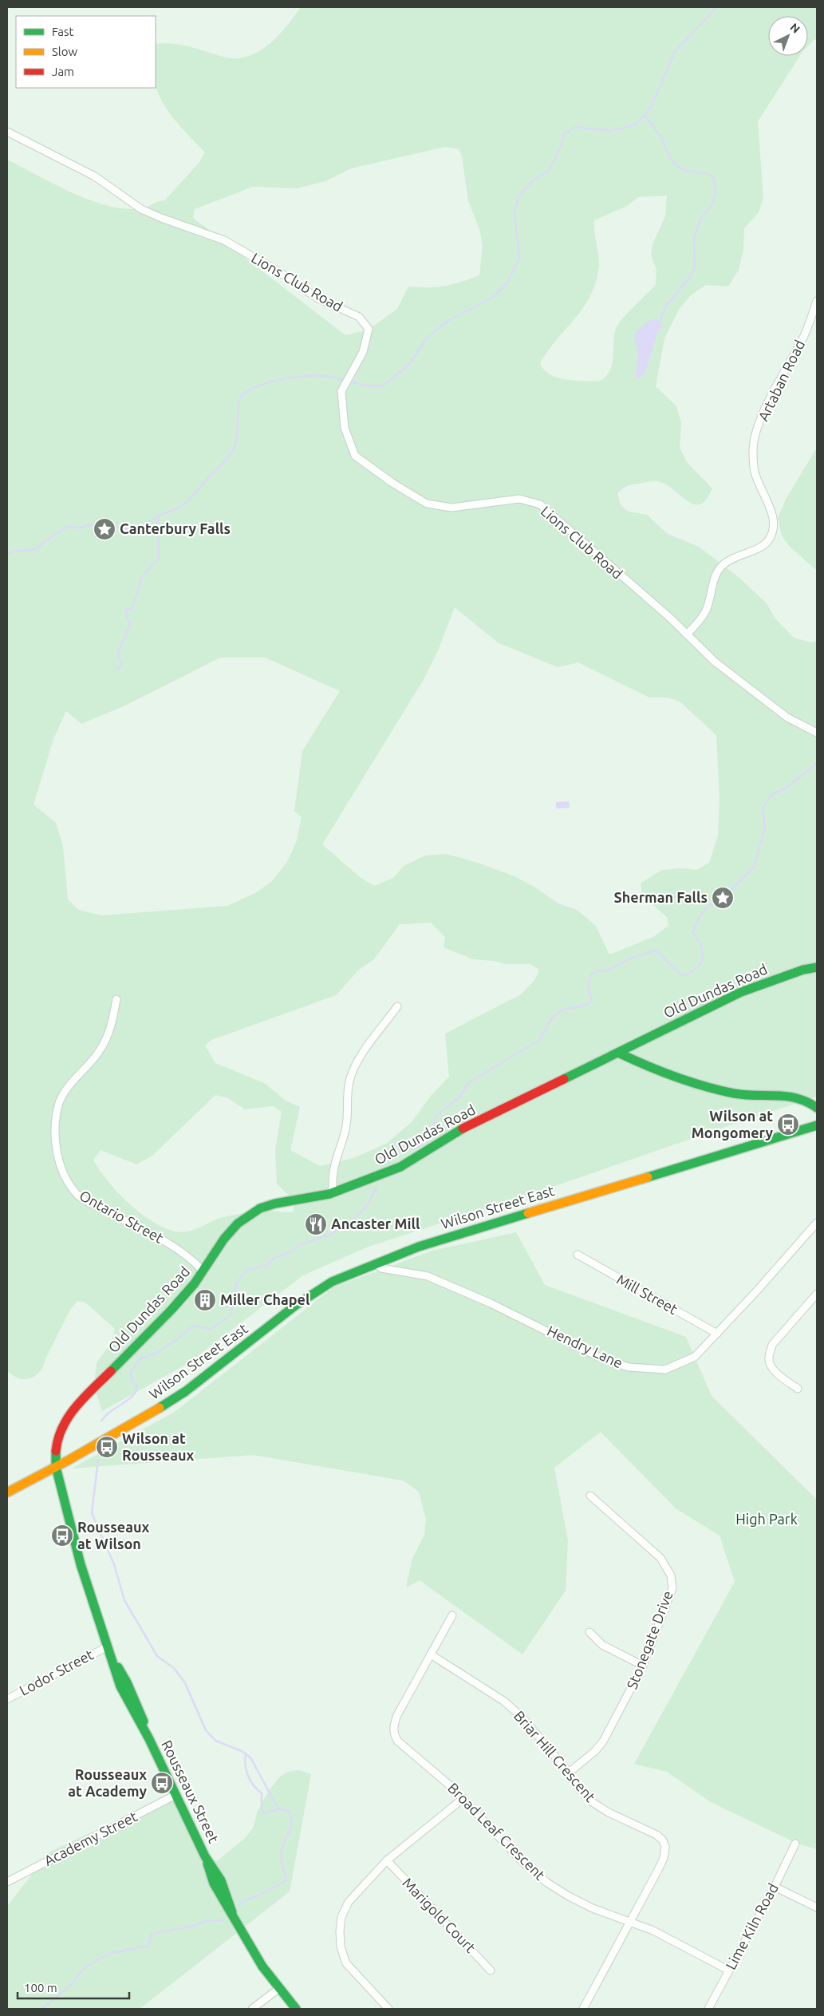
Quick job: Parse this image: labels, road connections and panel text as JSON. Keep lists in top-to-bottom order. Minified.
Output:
{"streets":{"main road":["Old Dundas Road","Wilson Street East","Rousseaux Street"],"street":["Lions Club Road","Artaban Road","Ontario Street","Mill Street","Hendry Lane","Stonegate Drive","Lodor Street","Briar Hill Crescent","Broad Leaf Crescent","Academy Street","Marigold Court","Lime Kiln Road"]},"crossings":[["Lions Club Road","Artaban Road"],["Old Dundas Road","Wilson Street East"],["Old Dundas Road","Ontario Street"],["Old Dundas Road","Rousseaux Street"],["Wilson Street East","Hendry Lane"],["Wilson Street East","Rousseaux Street"],["Mill Street","Hendry Lane"],["Stonegate Drive","Briar Hill Crescent"],["Lodor Street","Rousseaux Street"],["Briar Hill Crescent","Broad Leaf Crescent"],["Rousseaux Street","Academy Street"],["Broad Leaf Crescent","Lime Kiln Road"]],"parks":["High Park"],"places":{"place":["Canterbury Falls","Sherman Falls"],"bus stop":["Wilson at Mongomery","Wilson at Rousseaux","Rousseaux at Wilson","Rousseaux at Academy"],"restaurant":["Ancaster Mill"],"building":["Miller Chapel"]},"legend":["Fast","Slow","Jam"],"scale_bar":"100 m","north":"top right"}
